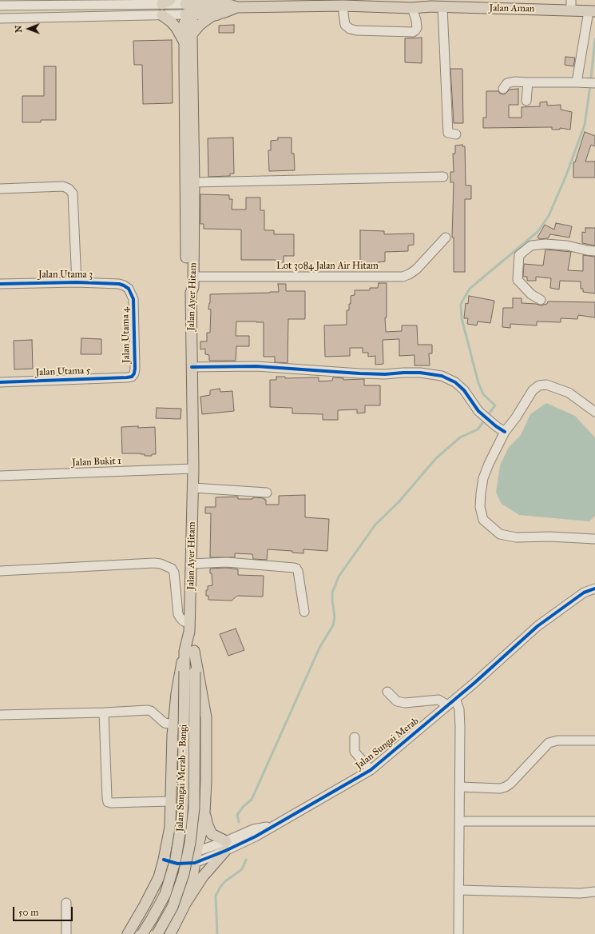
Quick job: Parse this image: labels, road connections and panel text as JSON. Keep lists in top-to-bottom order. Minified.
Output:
{"streets":{"main road":["Jalan Aman","Jalan Ayer Hitam","Jalan Sungai Merab - Bangi"],"street":["Lot 3084 Jalan Air Hitam","Jalan Utama 3","Jalan Utama 4","Jalan Utama 5","Jalan Bukit 1","Jalan Sungai Merab"]},"crossings":[["Jalan Aman","Jalan Ayer Hitam"],["Lot 3084 Jalan Air Hitam","Jalan Ayer Hitam"],["Jalan Utama 3","Jalan Utama 4"],["Jalan Ayer Hitam","Jalan Bukit 1"],["Jalan Ayer Hitam","Jalan Sungai Merab - Bangi"],["Jalan Utama 4","Jalan Utama 5"]],"scale_bar":"50 m","north":"left"}
